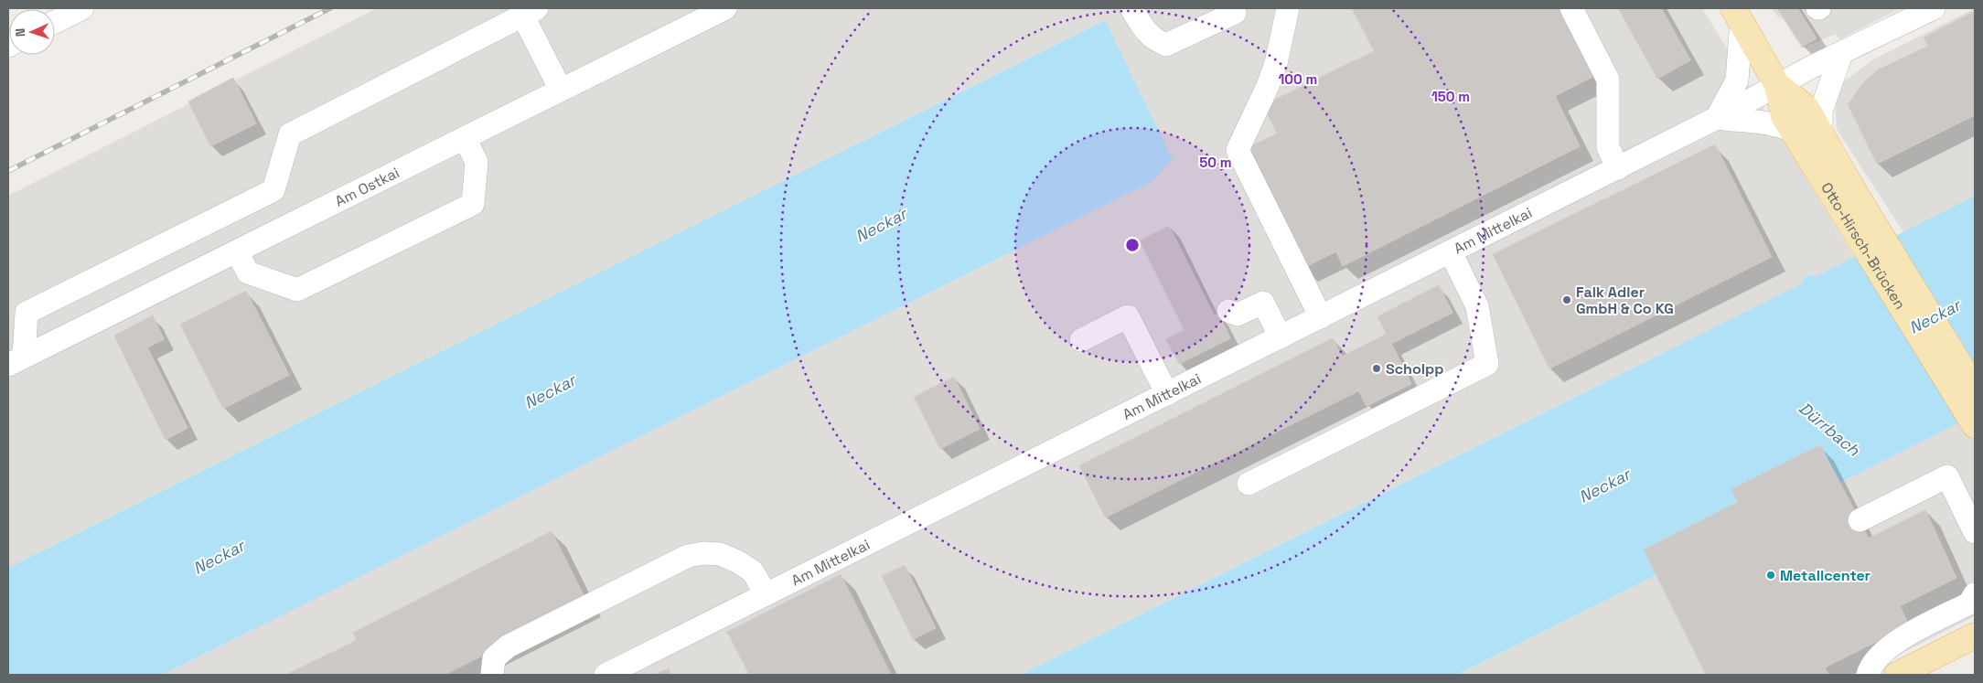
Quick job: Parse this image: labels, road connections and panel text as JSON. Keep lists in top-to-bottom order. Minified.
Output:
{"streets":{"main road":["Otto-Hirsch-Brücken"],"street":["Am Ostkai","Am Mittelkai"]},"crossings":[["Am Mittelkai","Otto-Hirsch-Brücken"]],"water":["Neckar","Dürrbach"],"places":["Falk Adler GmbH & Co KG","Scholpp","Metallcenter"],"north":"left","rings":["100 m","150 m","50 m"]}
